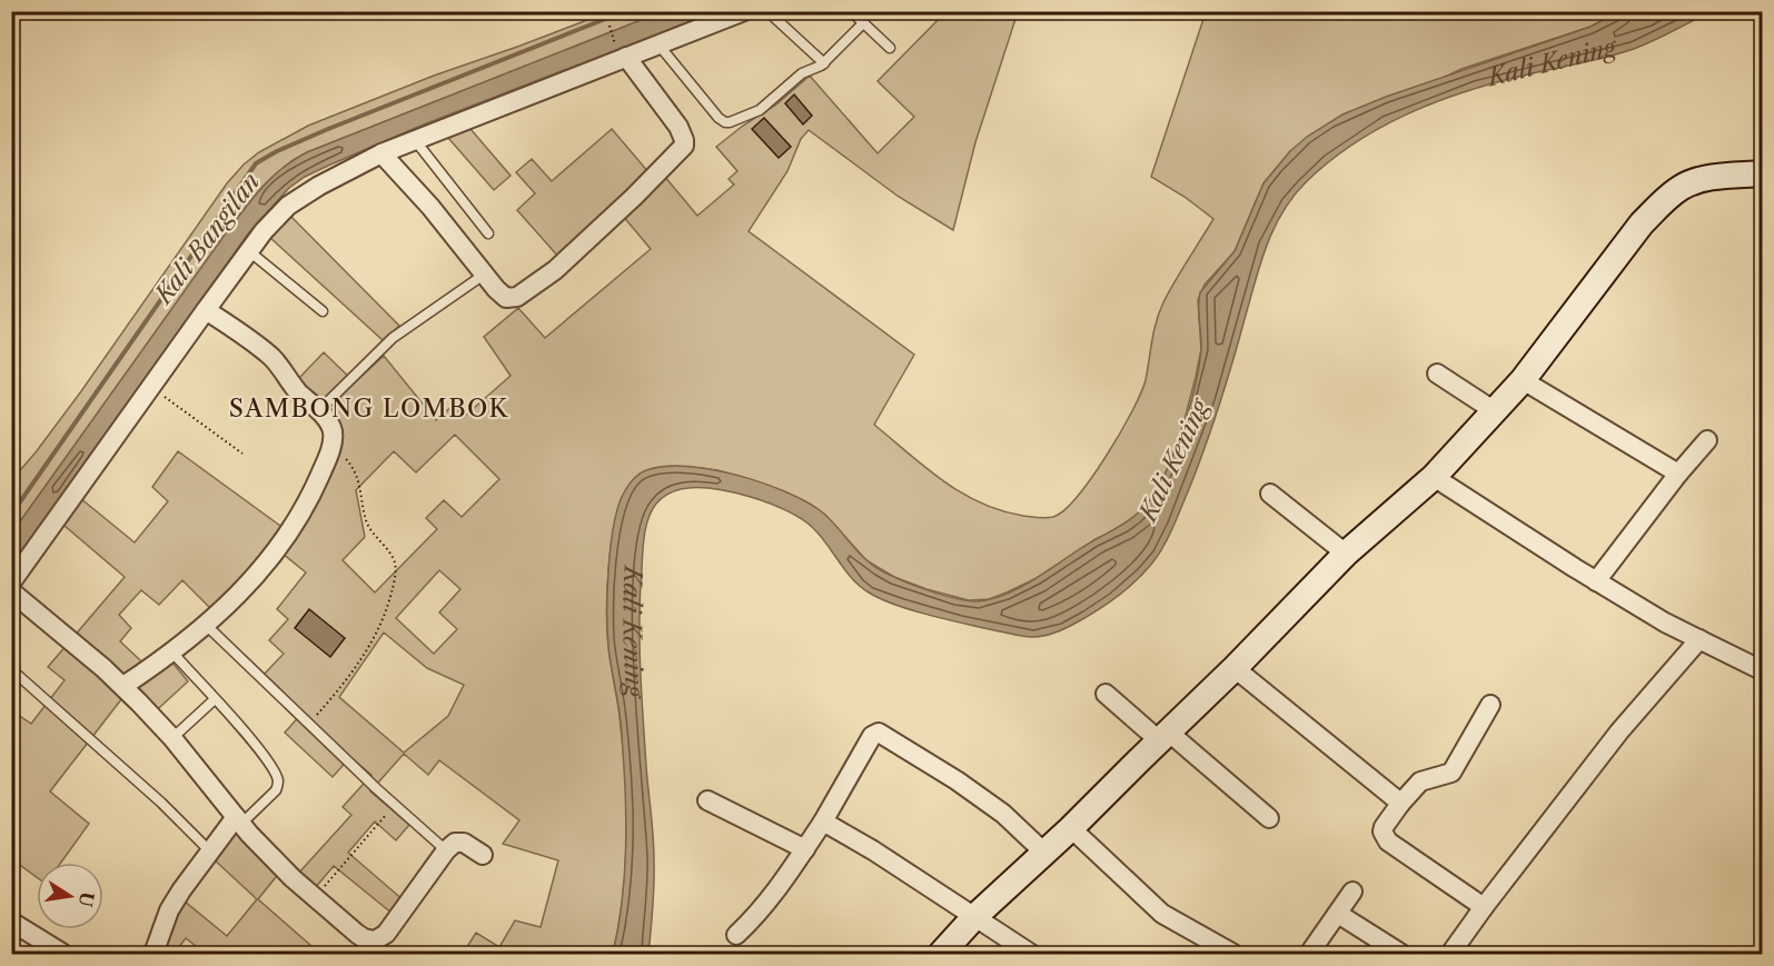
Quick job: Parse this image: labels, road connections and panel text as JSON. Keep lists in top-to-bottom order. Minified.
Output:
{"districts":["SAMBONG LOMBOK"],"water":["Kali Kening","Kali Bangilan"],"north":"right"}
